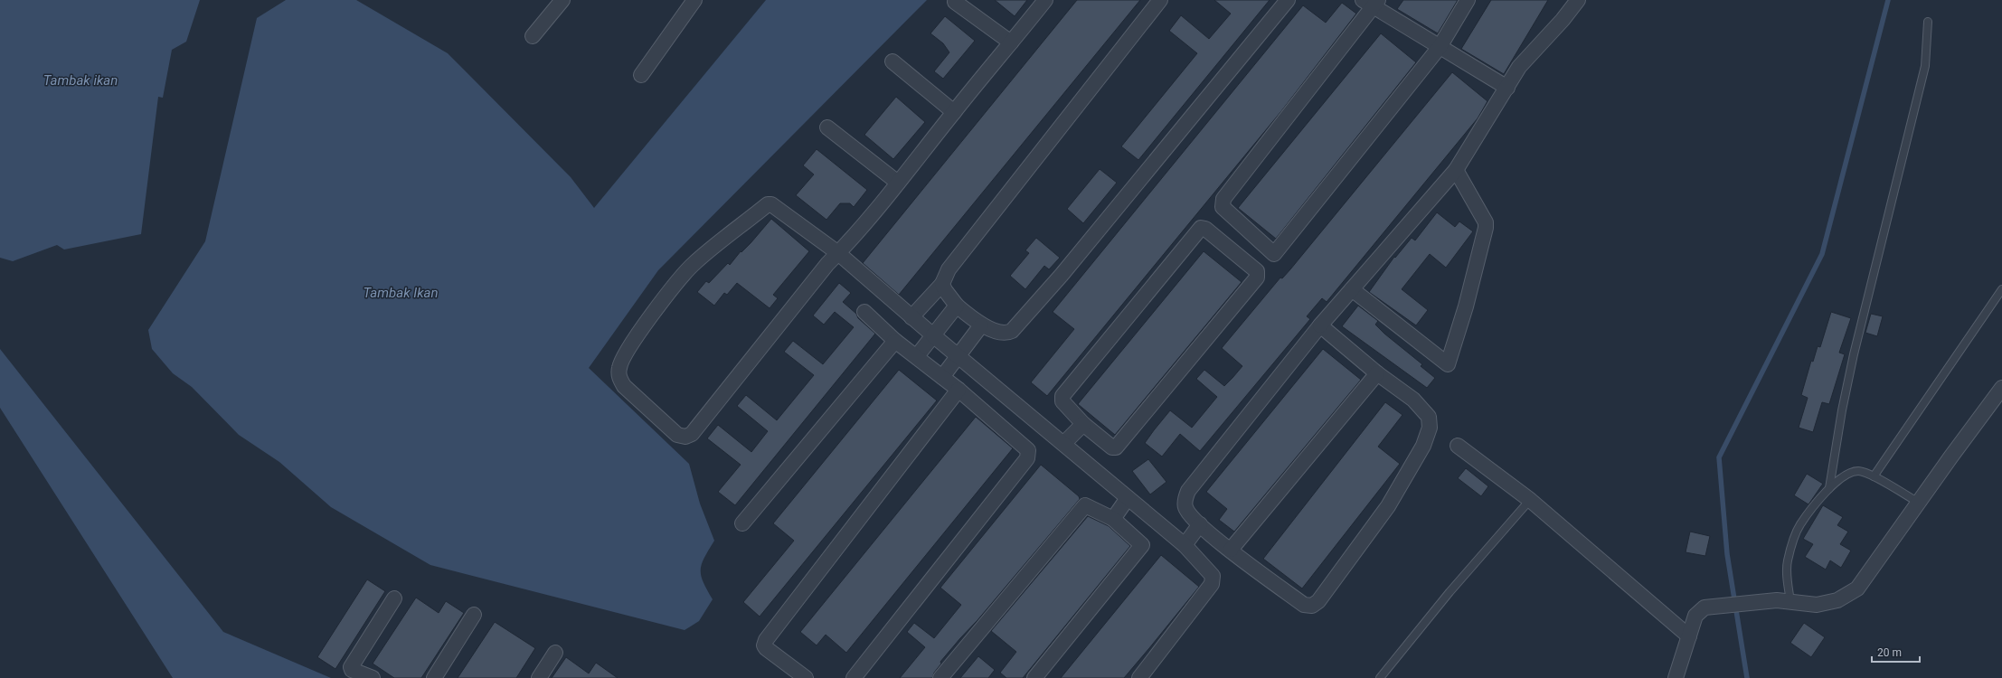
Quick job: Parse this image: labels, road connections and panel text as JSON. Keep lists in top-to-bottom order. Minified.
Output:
{"water":["Tambak ikan","Tambak Ikan"],"scale_bar":"20 m"}
